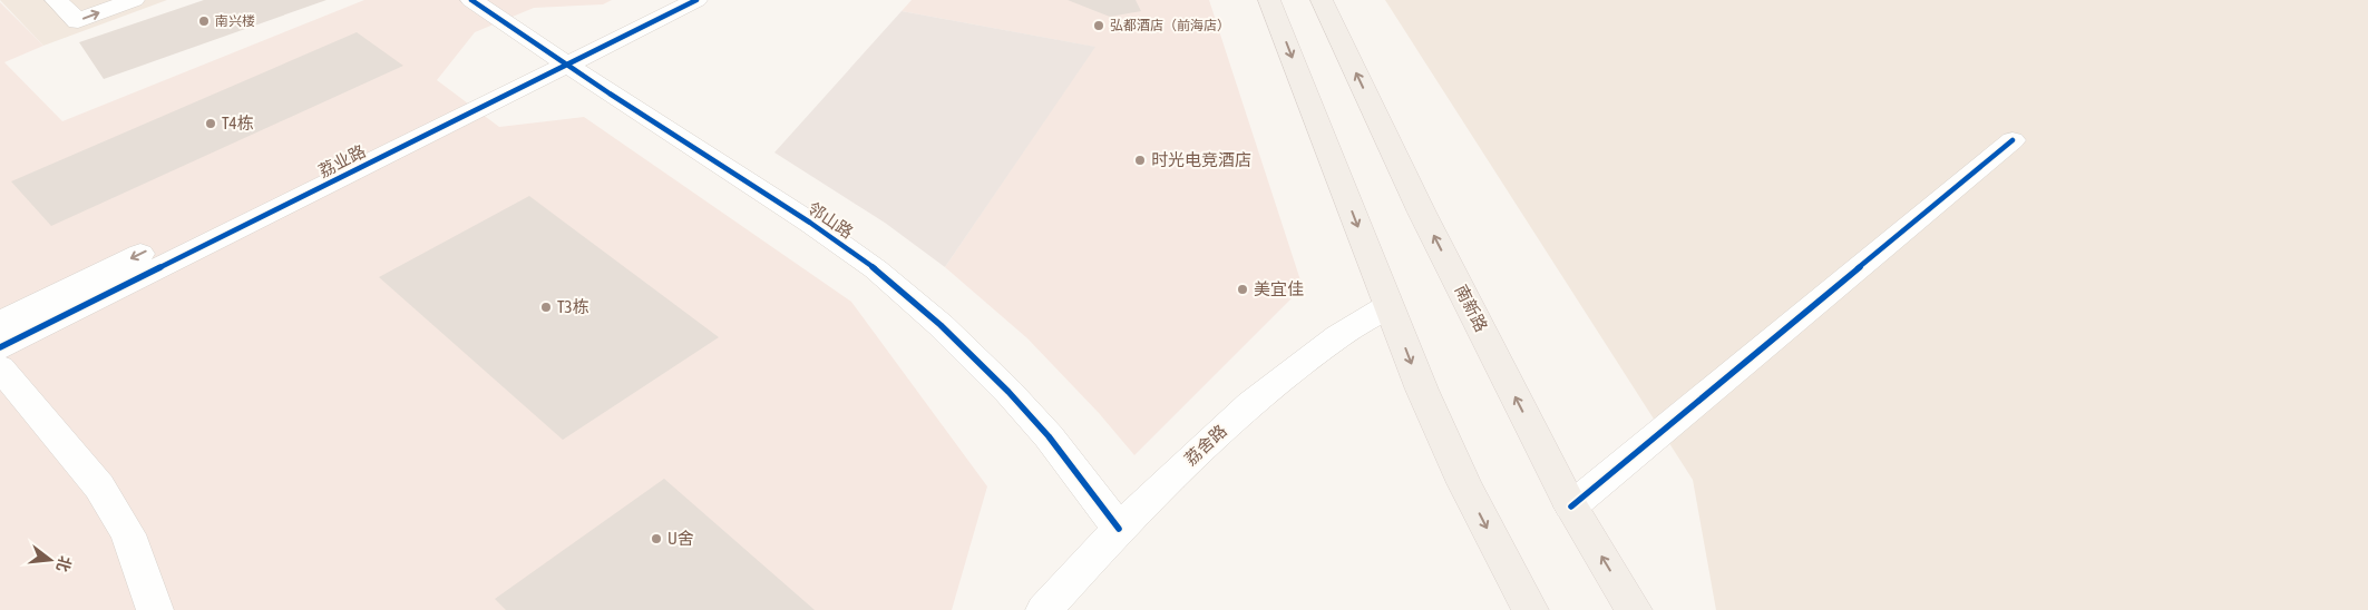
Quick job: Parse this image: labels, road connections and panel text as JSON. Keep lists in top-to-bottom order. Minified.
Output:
{"streets":{"main road":["南新路"],"street":["荔业路","邻山路","荔舍路"]},"crossings":[["荔业路","邻山路"],["邻山路","荔舍路"]],"places":["南兴楼","弘都酒店（前海店）","T4栋","时光电竞酒店","美宜佳","T3栋","U舍"],"north":"right"}
